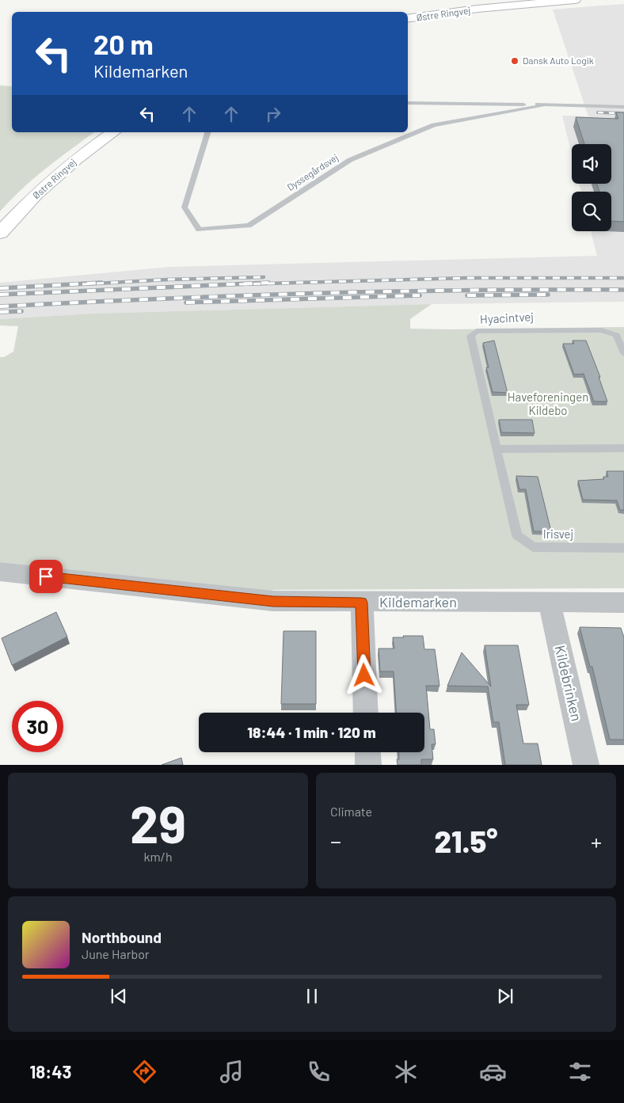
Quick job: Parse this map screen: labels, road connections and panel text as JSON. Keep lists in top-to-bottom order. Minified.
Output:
{"streets":{"main road":["Østre Ringvej"],"street":["Kildemarken","Kildebrinken"],"lane":["Dyssegårdsvej","Hyacintvej","Irisvej"]},"crossings":[["Hyacintvej","Irisvej"],["Kildemarken","Kildebrinken"]],"parks":["Haveforeningen Kildebo"],"places":["Dansk Auto Logik"],"page":{"turn":["20 m","Kildemarken"],"limit":"30","trip":"18:44 · 1 min · 120 m","tile":[["29","km/h"],"Climate"],"heat":["−","21.5°","+"],"song":["Northbound","June Harbor"],"tabs":"18:43"}}
